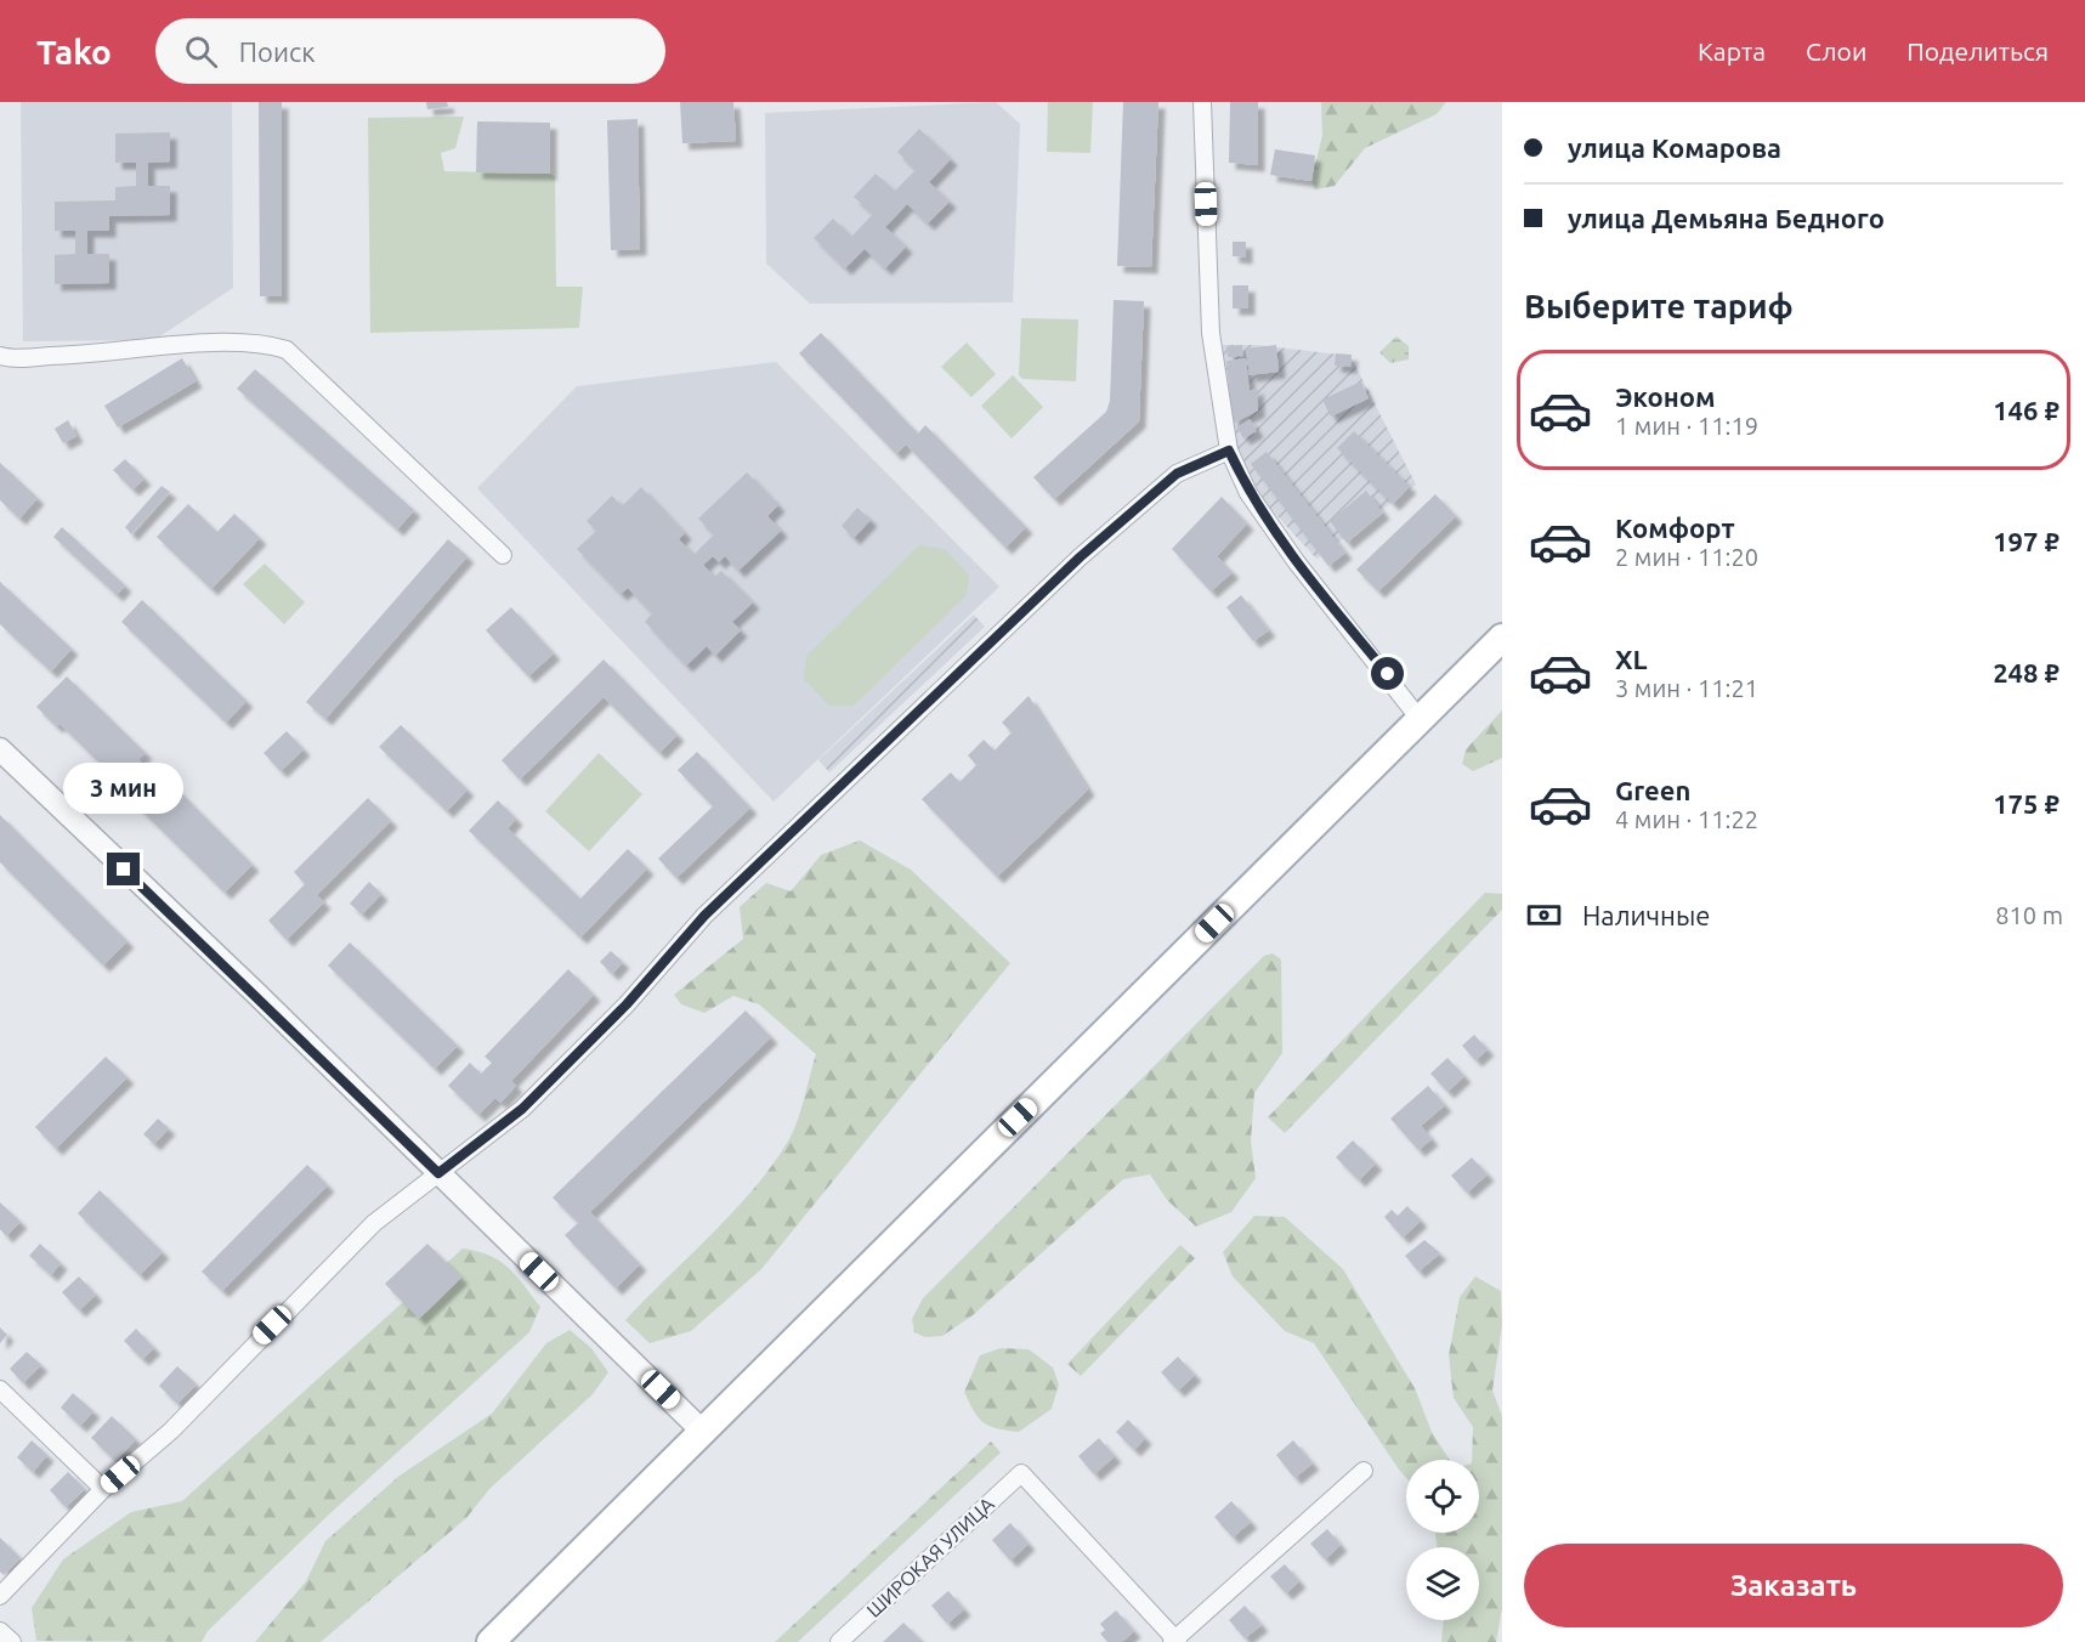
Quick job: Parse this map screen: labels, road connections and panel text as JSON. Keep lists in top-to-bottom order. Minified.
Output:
{"streets":{"street":["ШИРОКАЯ УЛИЦА"]},"page":{"header":"Tako","search":"Поиск","nav":["Карта","Слои","Поделиться"],"banner":["улица Комарова","улица Демьяна Бедного"],"heading":"Выберите тариф","list":[{"name":"Эконом","note":"1 мин · 11:19","value":"146 ₽"},{"name":"Комфорт","note":"2 мин · 11:20","value":"197 ₽"},{"name":"XL","note":"3 мин · 11:21","value":"248 ₽"},{"name":"Green","note":"4 мин · 11:22","value":"175 ₽"}],"bubble":"3 мин","pay":["Наличные","810 m"],"buttons":"Заказать"}}
